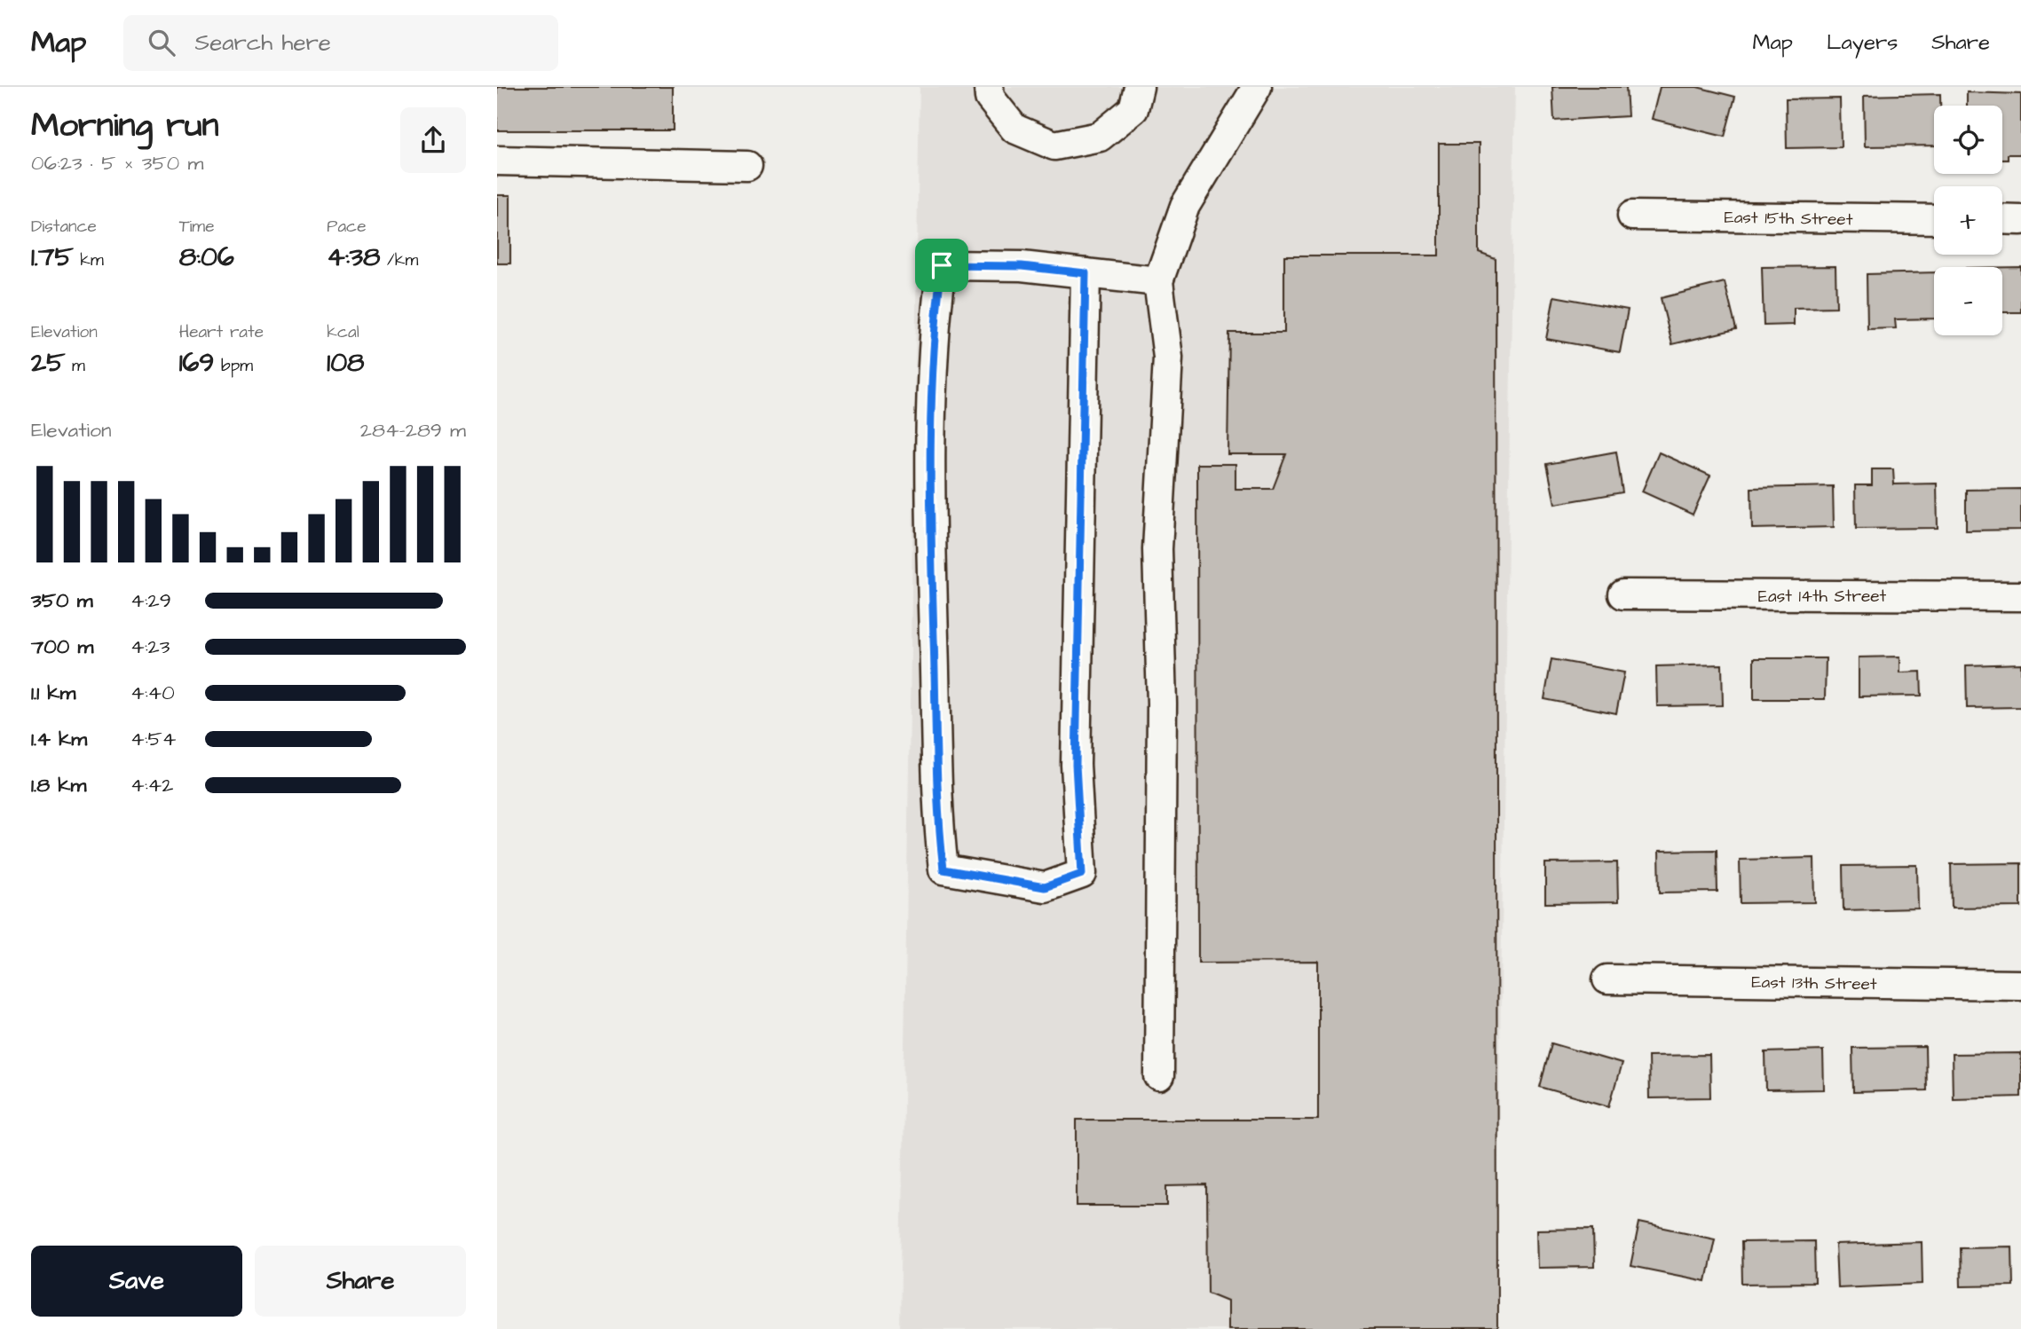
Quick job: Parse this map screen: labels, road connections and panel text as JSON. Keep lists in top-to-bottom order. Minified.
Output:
{"streets":{"street":["East 15th Street","East 14th Street","East 13th Street"]},"page":{"header":"Map","search":"Search here","nav":["Map","Layers","Share"],"heading":["Morning run","06:23 · 5 × 350 m"],"map_buttons":["+","−"],"stats":[["Distance","1.75 km"],["Time","8:06"],["Pace","4:38 /km"],["Elevation","25 m"],["Heart rate","169 bpm"],["kcal","108"]],"chart":["Elevation","284–289 m"],"list":[{"name":"350 m","note":"4:29"},{"name":"700 m","note":"4:23"},{"name":"1.1 km","note":"4:40"},{"name":"1.4 km","note":"4:54"},{"name":"1.8 km","note":"4:42"}],"buttons":["Save","Share"]}}
